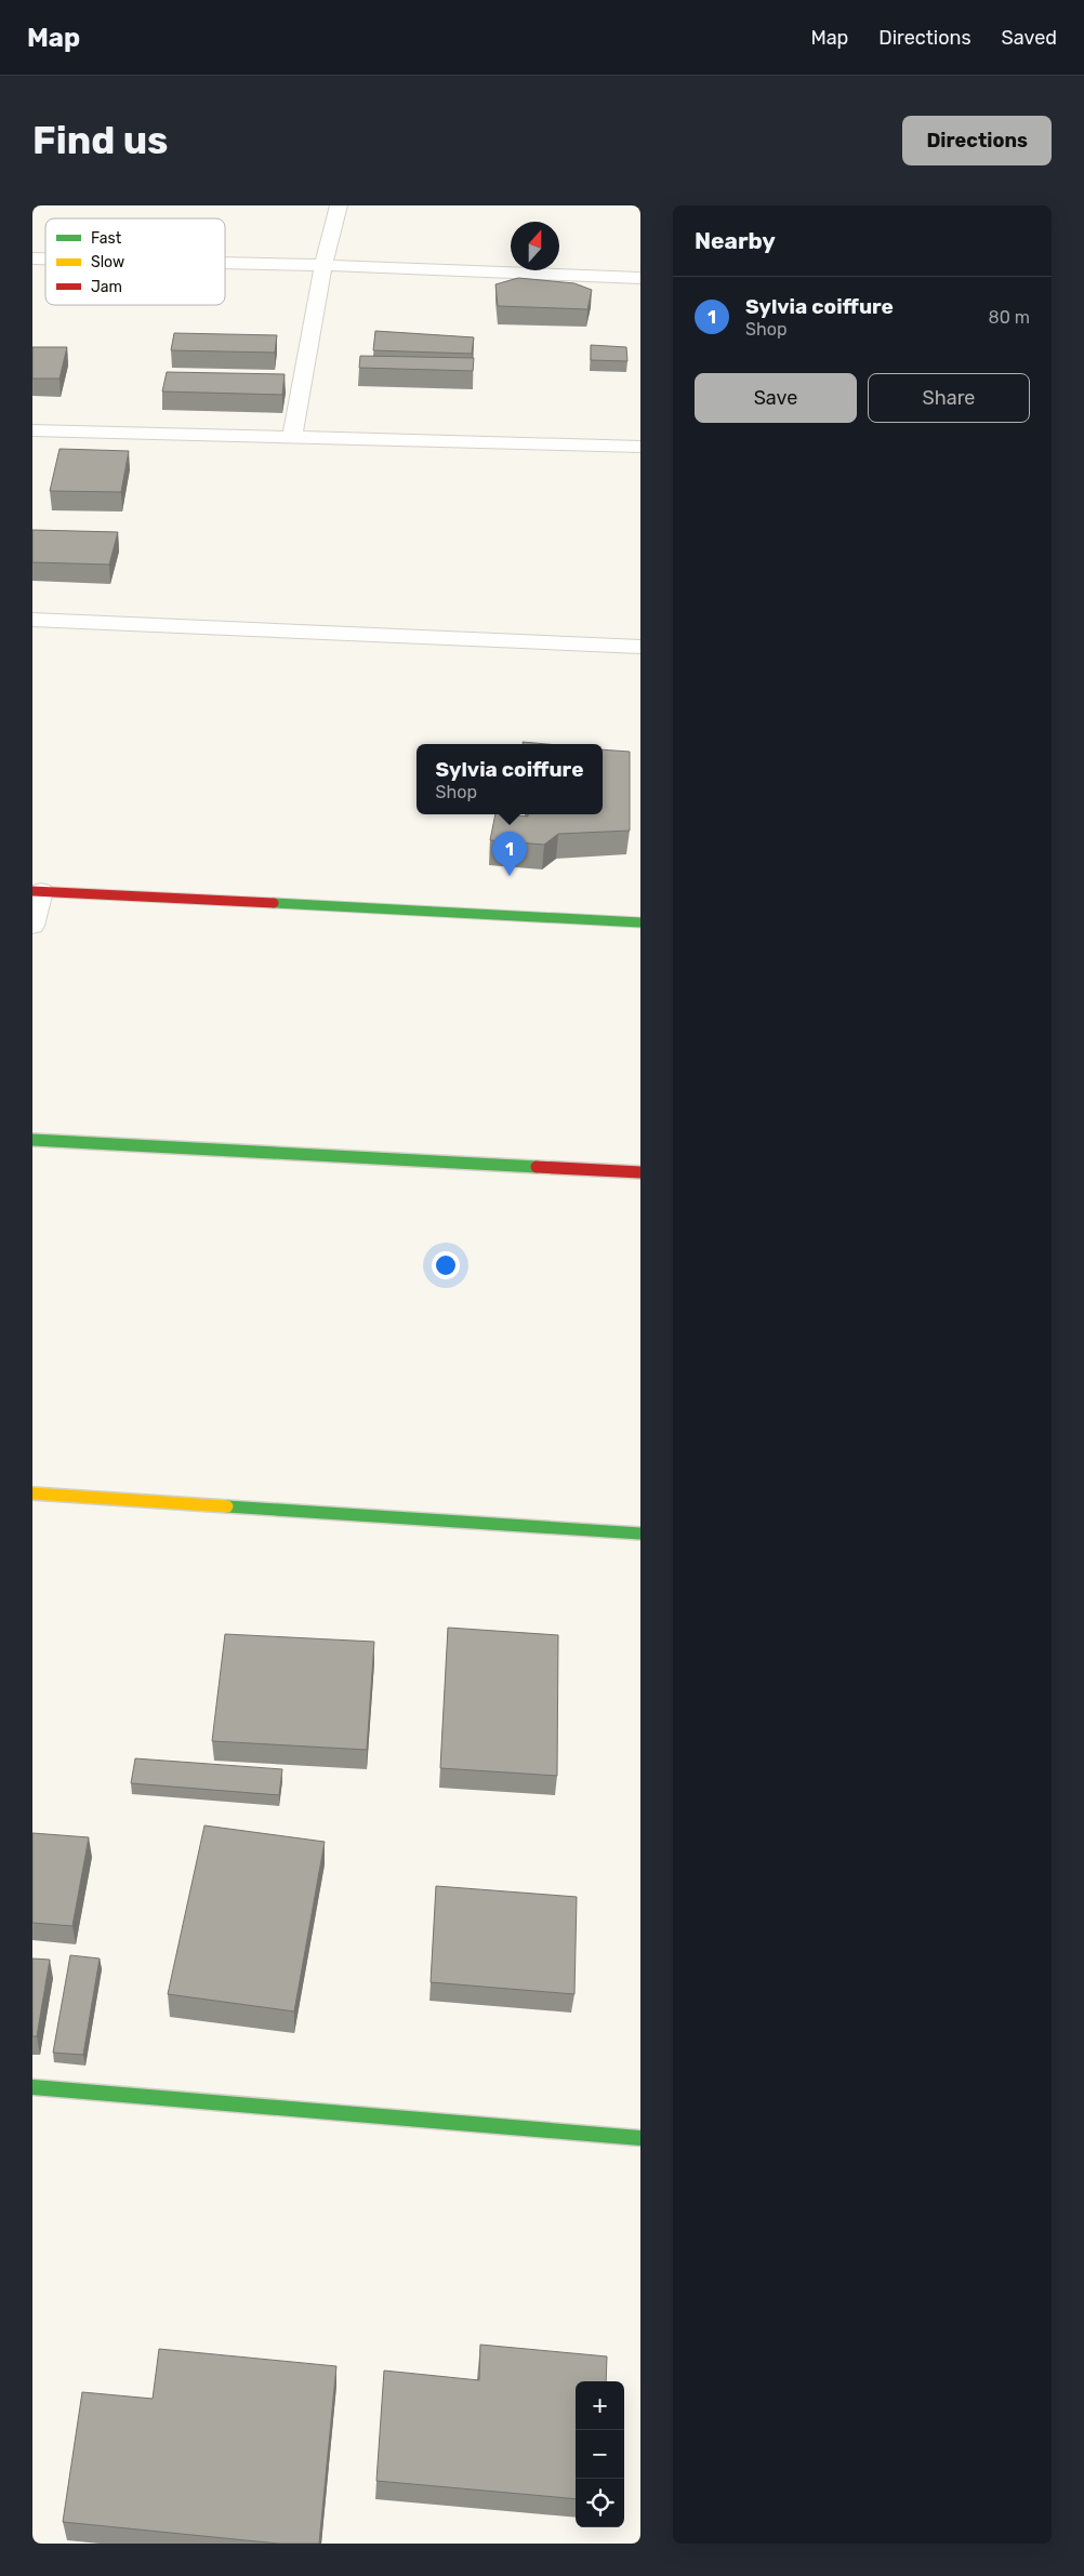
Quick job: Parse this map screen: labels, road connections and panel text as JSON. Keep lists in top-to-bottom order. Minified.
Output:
{"legend":["Fast","Slow","Jam"],"north":"top","page":{"header":"Map","nav":["Map","Directions","Saved"],"buttons":["Directions",["Save","Share"]],"title":"Find us","heading":"Nearby","list":[{"mark":"1","name":"Sylvia coiffure","note":"Shop","value":"80 m"}],"popup":["Sylvia coiffure","Shop"],"pins":"1","map_buttons":["+","−"]}}
